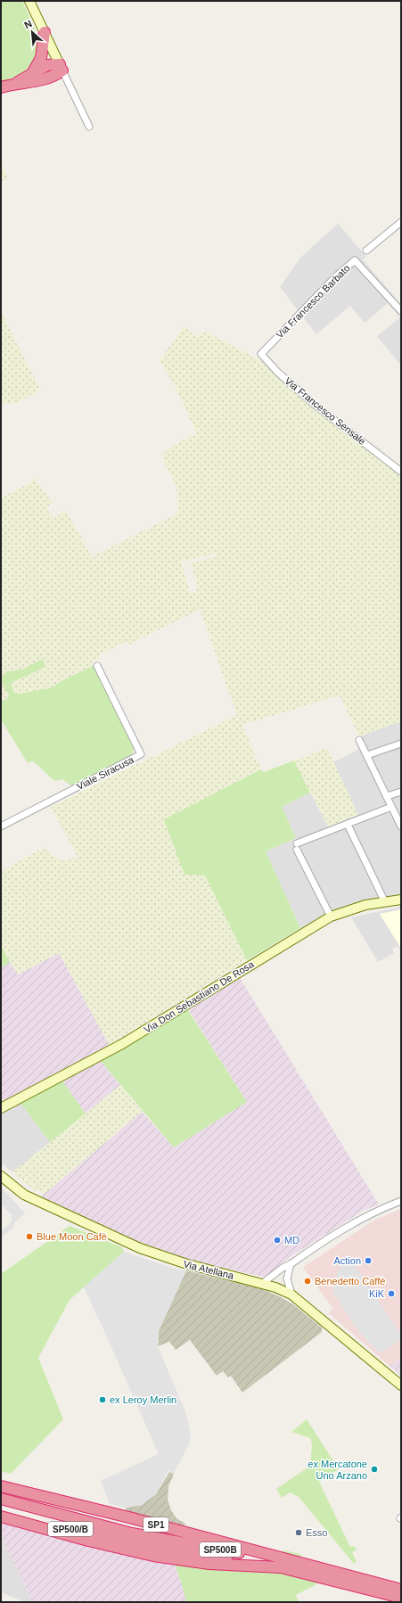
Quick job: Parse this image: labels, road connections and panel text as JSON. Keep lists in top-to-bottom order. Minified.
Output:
{"streets":{"highway":["SP1","SP500/B","SP500B"],"main road":["Via Don Sebastiano De Rosa","Via Atellana"],"street":["Via Francesco Barbato","Via Francesco Sensale","Viale Siracusa"]},"crossings":[["Via Francesco Barbato","Via Francesco Sensale"],["SP1","SP500B"],["SP500/B","SP500B"]],"places":["Blue Moon Cafè","MD","Action","Benedetto Caffè","KiK","ex Leroy Merlin","ex Mercatone Uno Arzano","Esso"],"north":"top left"}
